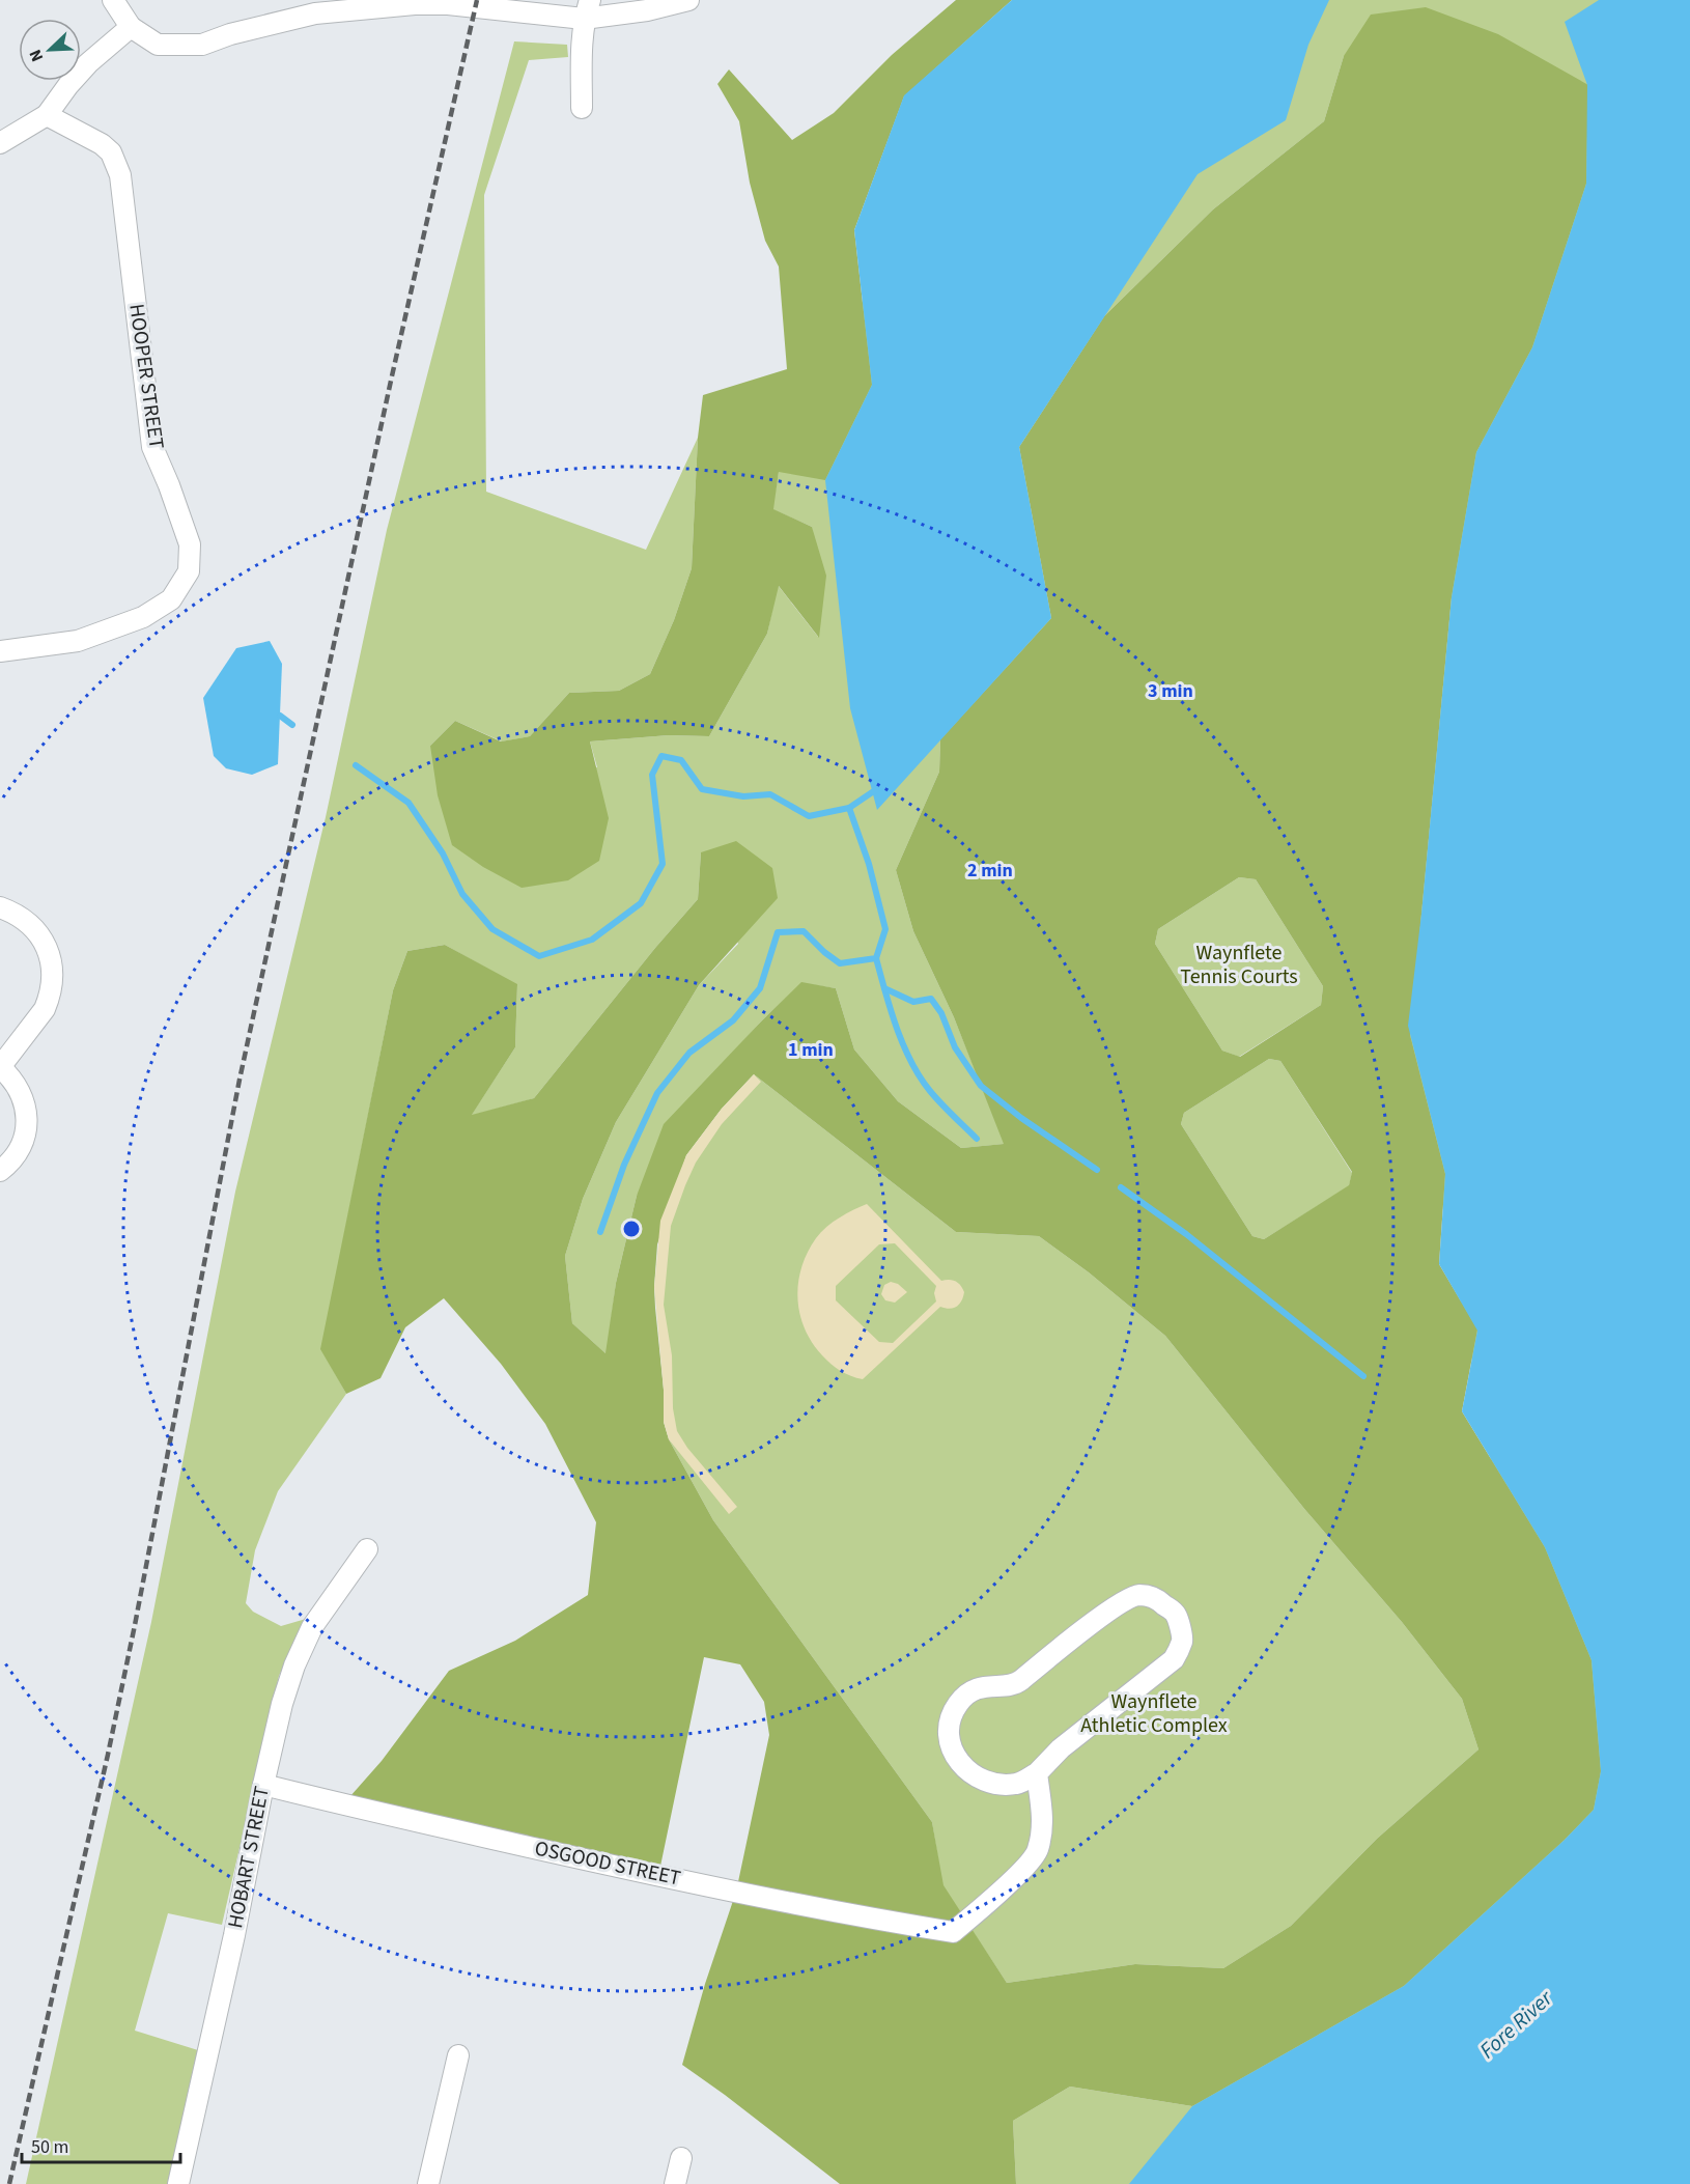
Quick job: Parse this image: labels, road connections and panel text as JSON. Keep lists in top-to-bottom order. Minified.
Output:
{"streets":{"street":["HOOPER STREET","HOBART STREET","OSGOOD STREET"]},"crossings":[["HOBART STREET","OSGOOD STREET"]],"water":["Fore River"],"parks":["Waynflete Tennis Courts","Waynflete Athletic Complex"],"scale_bar":"50 m","north":"bottom left","rings":["3 min","2 min","1 min"]}
